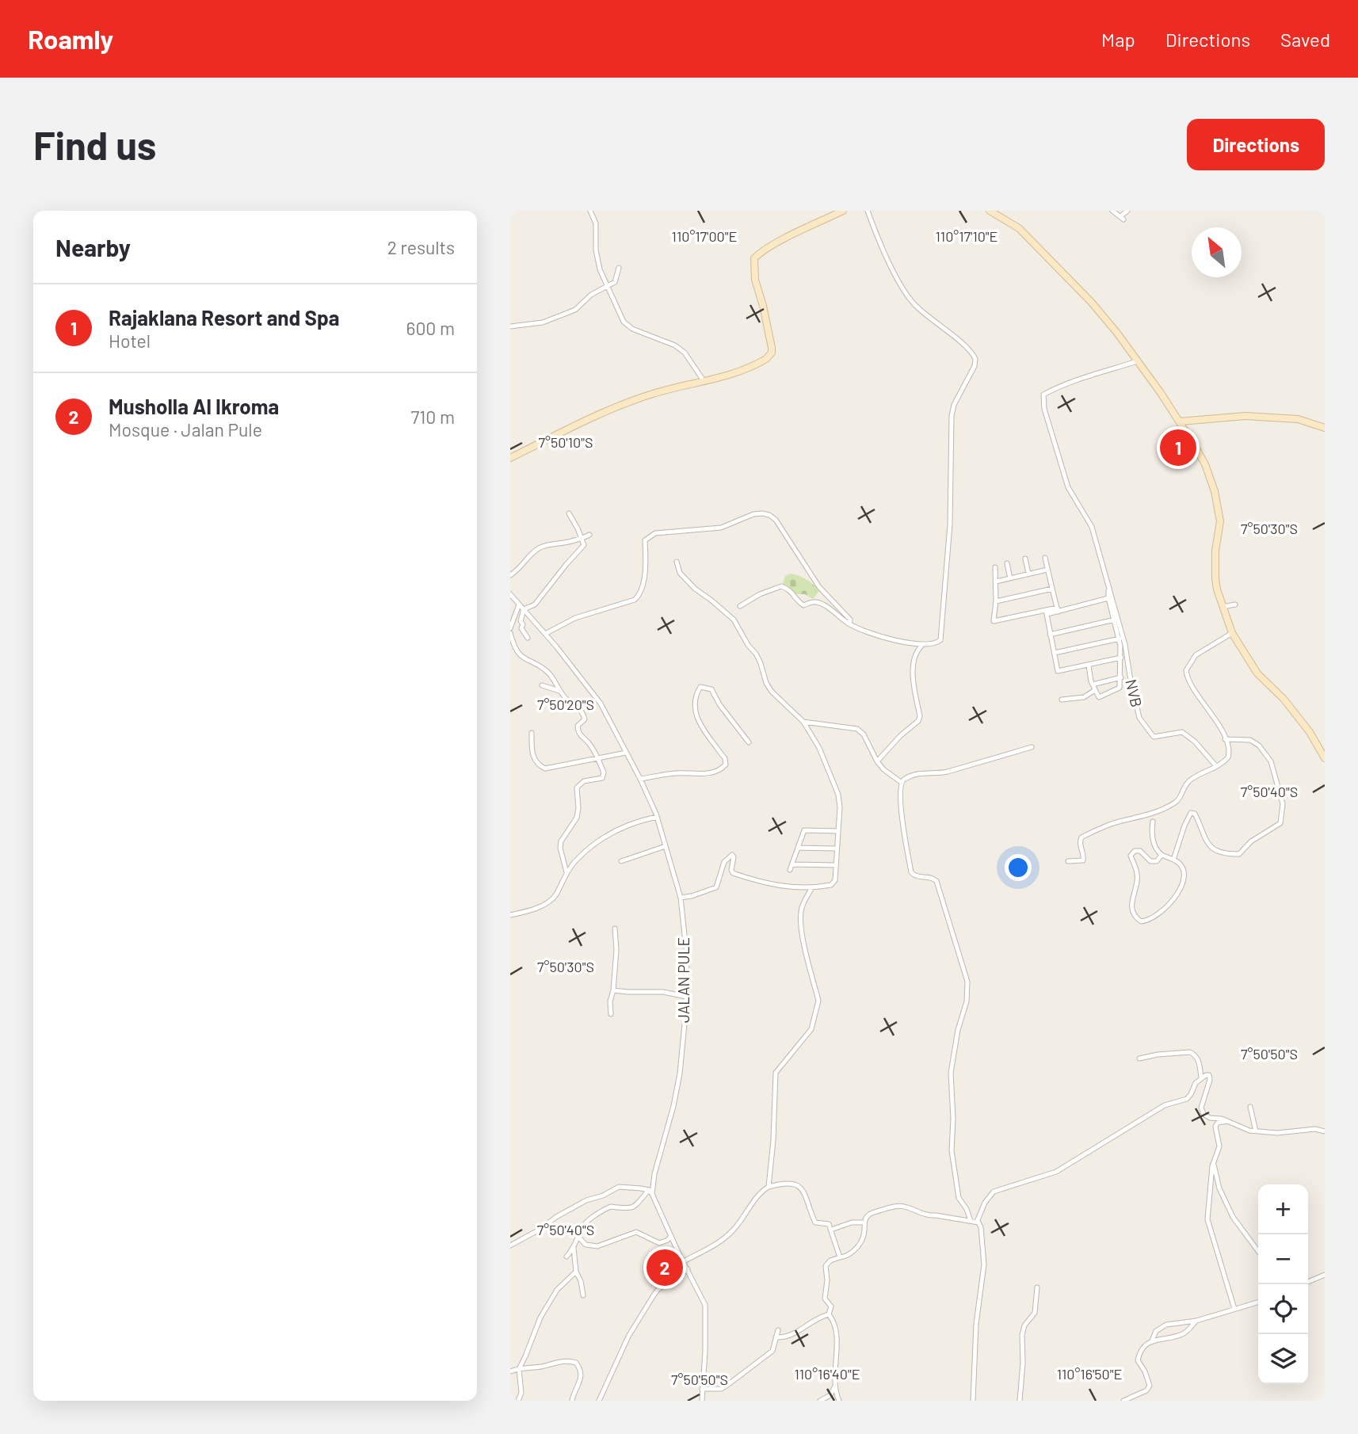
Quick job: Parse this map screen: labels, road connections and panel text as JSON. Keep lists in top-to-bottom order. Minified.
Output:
{"streets":{"street":["NVB","JALAN PULE"]},"north":"top left","page":{"header":"Roamly","nav":["Map","Directions","Saved"],"buttons":"Directions","title":"Find us","heading":["Nearby","2 results"],"list":[{"mark":"1","name":"Rajaklana Resort and Spa","note":"Hotel","value":"600 m"},{"mark":"2","name":"Musholla Al Ikroma","note":"Mosque · Jalan Pule","value":"710 m"}],"pins":["1","2"],"map_buttons":["+","−"]},"coordinates":["110°17'00\"E","110°17'10\"E","7°50'10\"S","7°50'30\"S","7°50'20\"S","7°50'40\"S","7°50'50\"S","110°16'40\"E","110°16'50\"E"]}
